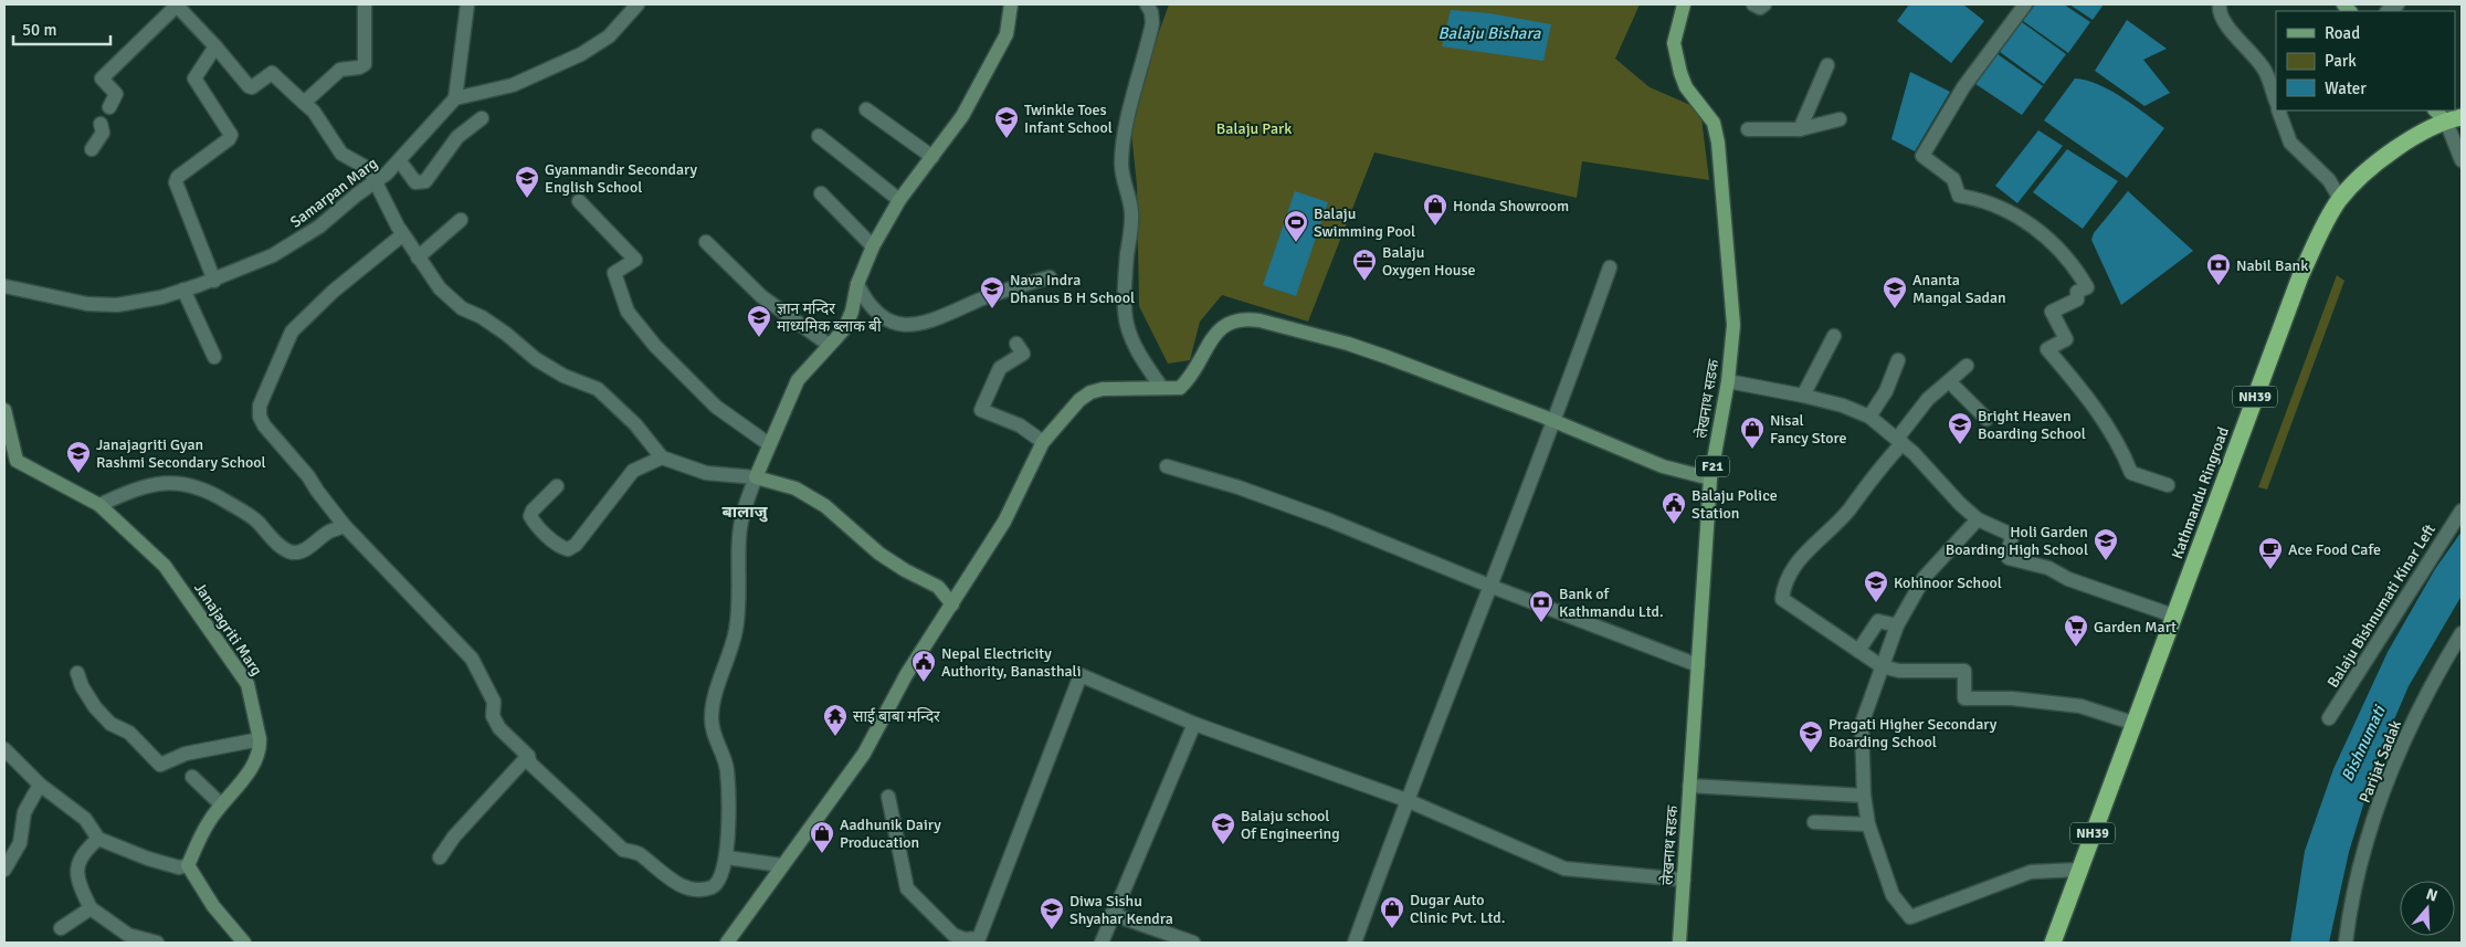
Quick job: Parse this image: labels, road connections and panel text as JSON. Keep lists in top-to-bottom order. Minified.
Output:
{"streets":{"highway":["NH39","Kathmandu Ringroad"],"main road":["लेखनाथ सडक","F21"],"street":["Samarpan Marg","Balaju Bishnumati Kinar Left","Janajagriti Marg","Parijat Sadak"]},"districts":["बालाजु"],"water":["Balaju Bishara","Bishnumati"],"parks":["Balaju Park"],"places":{"school or university":["Twinkle Toes Infant School","Gyanmandir Secondary English School","Nava Indra Dhanus B H School","Ananta Mangal Sadan","ज्ञान मन्दिर माध्यमिक ब्लाक बी","Bright Heaven Boarding School","Janajagriti Gyan Rashmi Secondary School","Holi Garden Boarding High School","Kohinoor School","Pragati Higher Secondary Boarding School","Balaju school Of Engineering","Diwa Sishu Shyahar Kendra"],"shop":["Honda Showroom","Nisal Fancy Store","Aadhunik Dairy Producation","Dugar Auto Clinic Pvt. Ltd."],"sports":["Balaju Swimming Pool"],"office":["Balaju Oxygen House"],"bank":["Nabil Bank","Bank of Kathmandu Ltd."],"public building":["Balaju Police Station","Nepal Electricity Authority, Banasthali"],"cafe":["Ace Food Cafe"],"supermarket":["Garden Mart"],"temple":["साई बाबा मन्दिर"]},"legend":["Road","Park","Water"],"scale_bar":"50 m","north":"top"}
